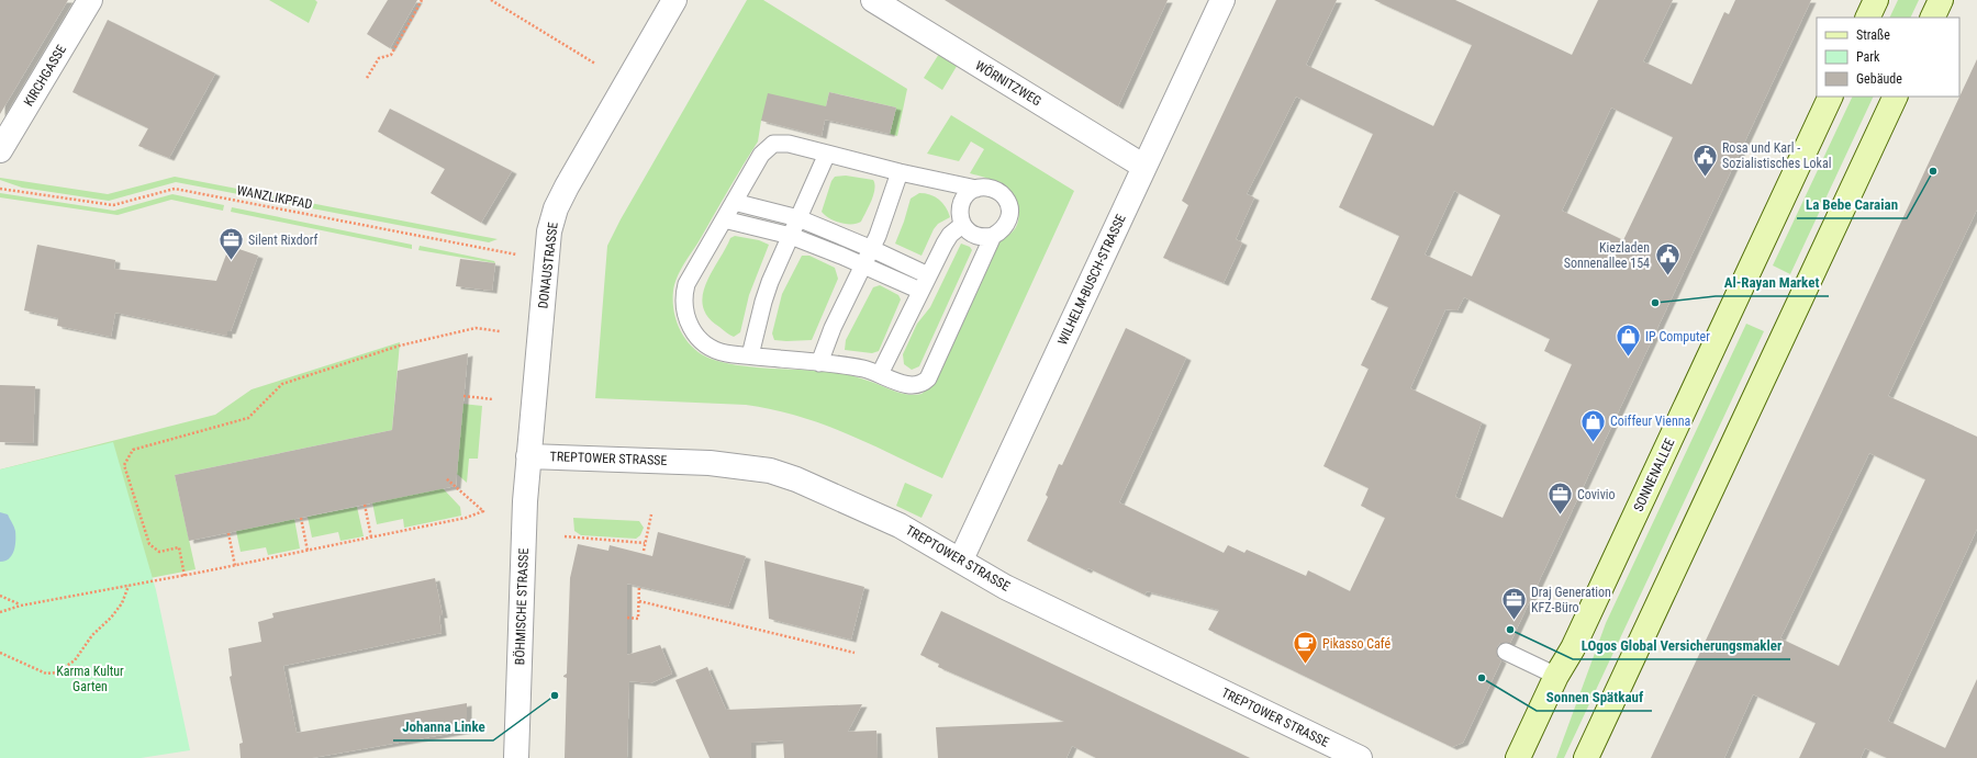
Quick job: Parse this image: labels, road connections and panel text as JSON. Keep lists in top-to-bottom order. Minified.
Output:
{"streets":{"main road":["SONNENALLEE"],"street":["KIRCHGASSE","WÖRNITZWEG","DONAUSTRASSE","WILHELM-BUSCH-STRASSE","TREPTOWER STRASSE","BÖHMISCHE STRASSE"],"path":["WANZLIKPFAD"]},"crossings":[["WÖRNITZWEG","WILHELM-BUSCH-STRASSE"],["WANZLIKPFAD","DONAUSTRASSE"],["DONAUSTRASSE","TREPTOWER STRASSE"],["DONAUSTRASSE","BÖHMISCHE STRASSE"],["WILHELM-BUSCH-STRASSE","TREPTOWER STRASSE"],["TREPTOWER STRASSE","BÖHMISCHE STRASSE"]],"parks":["Karma Kultur Garten"],"places":{"other":["La Bebe Caraian","Al-Rayan Market","LOgos Global Versicherungsmakler","Sonnen Spätkauf","Johanna Linke"],"public building":["Rosa und Karl - Sozialistisches Lokal","Kiezladen Sonnenallee 154"],"office":["Silent Rixdorf","Covivio","Draj Generation KFZ-Büro"],"shop":["IP Computer","Coiffeur Vienna"],"cafe":["Pikasso Café"]},"legend":["Straße","Park","Gebäude"]}
